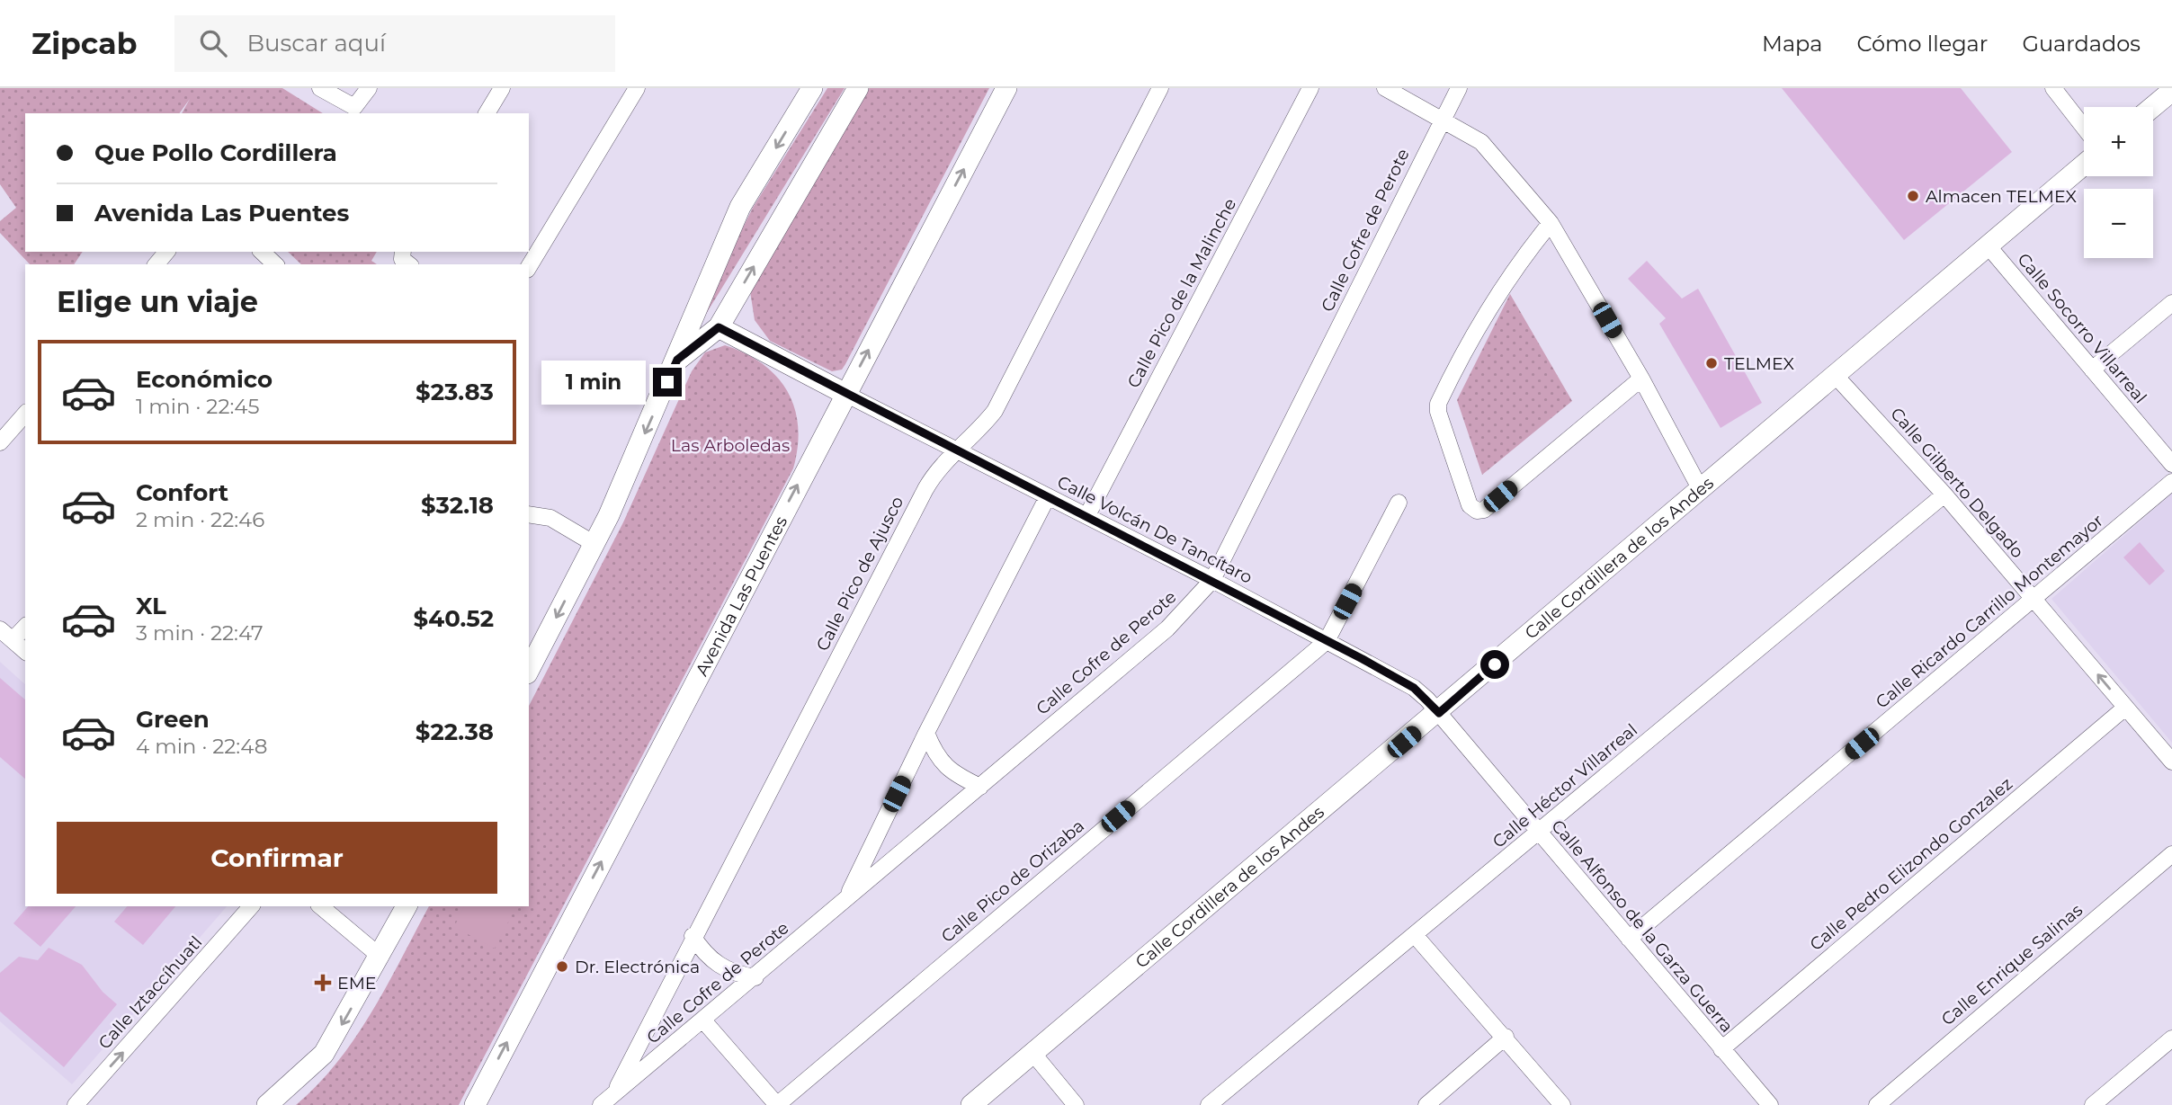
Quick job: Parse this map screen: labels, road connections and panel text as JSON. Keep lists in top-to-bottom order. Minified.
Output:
{"streets":{"street":["Calle Cofre de Perote","Calle Pico de la Malinche","Calle Socorro Villarreal","Calle Gilberto Delgado","Calle Volcán De Tancítaro","Calle Cordillera de los Andes","Calle Pico de Ajusco","Avenida Las Puentes","Calle Ricardo Carrillo Montemayor","Calle Héctor Villarreal","Calle Pedro Elizondo Gonzalez","Calle Pico de Orizaba","Calle Alfonso de la Garza Guerra","Calle Enrique Salinas","Calle Iztaccíhuatl"]},"crossings":[["Calle Cofre de Perote","Calle Volcán De Tancítaro"],["Calle Cofre de Perote","Calle Pico de Ajusco"],["Calle Pico de la Malinche","Calle Volcán De Tancítaro"],["Calle Socorro Villarreal","Calle Cordillera de los Andes"],["Calle Gilberto Delgado","Calle Cordillera de los Andes"],["Calle Gilberto Delgado","Calle Ricardo Carrillo Montemayor"],["Calle Gilberto Delgado","Calle Héctor Villarreal"],["Calle Gilberto Delgado","Calle Pedro Elizondo Gonzalez"],["Calle Volcán De Tancítaro","Calle Cordillera de los Andes"],["Calle Volcán De Tancítaro","Calle Pico de Ajusco"],["Calle Volcán De Tancítaro","Avenida Las Puentes"],["Calle Volcán De Tancítaro","Calle Pico de Orizaba"],["Calle Volcán De Tancítaro","Calle Alfonso de la Garza Guerra"],["Calle Cordillera de los Andes","Calle Alfonso de la Garza Guerra"],["Calle Ricardo Carrillo Montemayor","Calle Alfonso de la Garza Guerra"],["Calle Héctor Villarreal","Calle Alfonso de la Garza Guerra"],["Calle Pedro Elizondo Gonzalez","Calle Alfonso de la Garza Guerra"]],"one_way":["Calle Iztaccíhuatl"],"parks":["Las Arboledas"],"places":{"other":["Almacen TELMEX","TELMEX","Dr. Electrónica"],"health":["EME"]},"page":{"header":"Zipcab","search":"Buscar aquí","nav":["Mapa","Cómo llegar","Guardados"],"map_buttons":["+","−"],"banner":["Que Pollo Cordillera","Avenida Las Puentes"],"heading":"Elige un viaje","list":[{"name":"Económico","note":"1 min · 22:45","value":"$23.83"},{"name":"Confort","note":"2 min · 22:46","value":"$32.18"},{"name":"XL","note":"3 min · 22:47","value":"$40.52"},{"name":"Green","note":"4 min · 22:48","value":"$22.38"}],"bubble":"1 min","buttons":"Confirmar"}}
